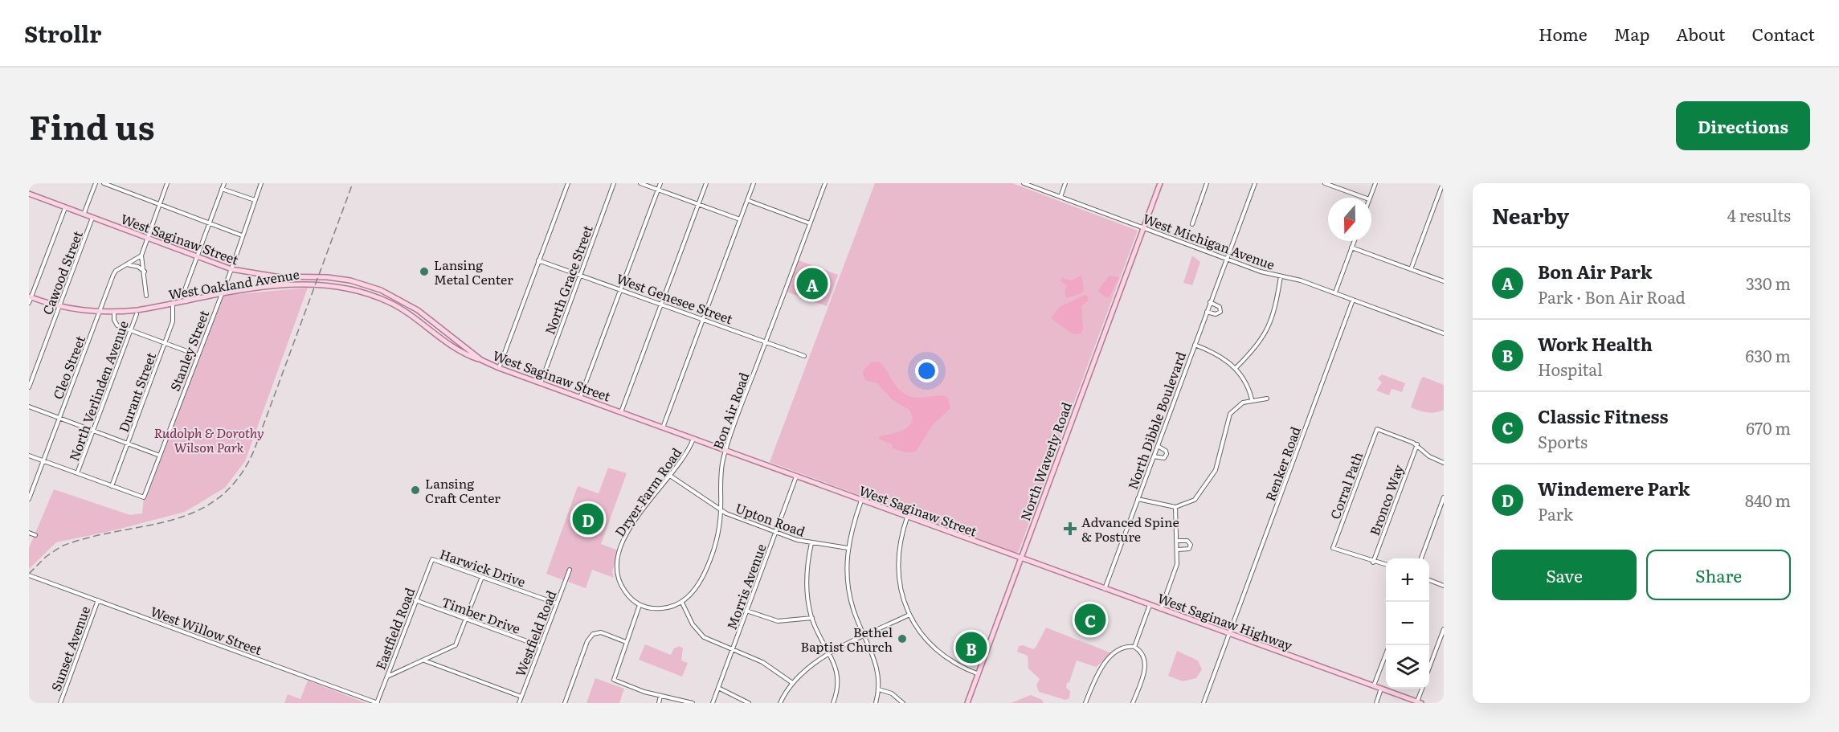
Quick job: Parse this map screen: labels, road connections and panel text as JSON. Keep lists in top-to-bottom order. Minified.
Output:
{"streets":{"main road":["West Saginaw Street","West Oakland Avenue","North Waverly Road","West Saginaw Highway"],"street":["West Michigan Avenue","Cawood Street","North Grace Street","West Genesee Street","Stanley Street","Cleo Street","North Verlinden Avenue","Durant Street","Bon Air Road","North Dibble Boulevard","Renker Road","Corral Path","Dryer Farm Road","Bronco Way","Upton Road","Harwick Drive","Morris Avenue","Timber Drive","Eastfield Road","West Willow Street","Westfield Road","Sunset Avenue"]},"crossings":[["West Saginaw Street","Cawood Street"],["West Saginaw Street","North Grace Street"],["West Saginaw Street","West Oakland Avenue"],["West Saginaw Street","Stanley Street"],["West Saginaw Street","Bon Air Road"],["West Saginaw Street","North Waverly Road"],["West Saginaw Street","Dryer Farm Road"],["West Saginaw Street","Morris Avenue"],["West Saginaw Street","West Saginaw Highway"],["West Michigan Avenue","North Dibble Boulevard"],["West Michigan Avenue","North Waverly Road"],["West Michigan Avenue","Renker Road"],["Cawood Street","West Oakland Avenue"],["North Grace Street","West Genesee Street"],["West Oakland Avenue","Stanley Street"],["West Oakland Avenue","Cleo Street"],["West Oakland Avenue","Durant Street"],["West Genesee Street","Bon Air Road"],["Stanley Street","Durant Street"],["Bon Air Road","Dryer Farm Road"],["Bon Air Road","Upton Road"],["North Dibble Boulevard","West Saginaw Highway"],["North Waverly Road","West Saginaw Highway"],["Renker Road","West Saginaw Highway"],["Corral Path","Bronco Way"],["Dryer Farm Road","Upton Road"],["Upton Road","Morris Avenue"],["Harwick Drive","Eastfield Road"],["Harwick Drive","Westfield Road"],["Timber Drive","Eastfield Road"],["Timber Drive","Westfield Road"],["Eastfield Road","West Willow Street"],["West Willow Street","Sunset Avenue"]],"parks":["Rudolph & Dorothy Wilson Park"],"places":{"other":["Lansing Metal Center","Lansing Craft Center","Bethel Baptist Church"],"health":["Advanced Spine & Posture"]},"north":"bottom","page":{"header":"Strollr","nav":["Home","Map","About","Contact"],"title":"Find us","buttons":["Directions",["Save","Share"]],"heading":["Nearby","4 results"],"list":[{"mark":"A","name":"Bon Air Park","note":"Park · Bon Air Road","value":"330 m"},{"mark":"B","name":"Work Health","note":"Hospital","value":"630 m"},{"mark":"C","name":"Classic Fitness","note":"Sports","value":"670 m"},{"mark":"D","name":"Windemere Park","note":"Park","value":"840 m"}],"pins":["A","D","C","B"],"map_buttons":["+","−"]}}
